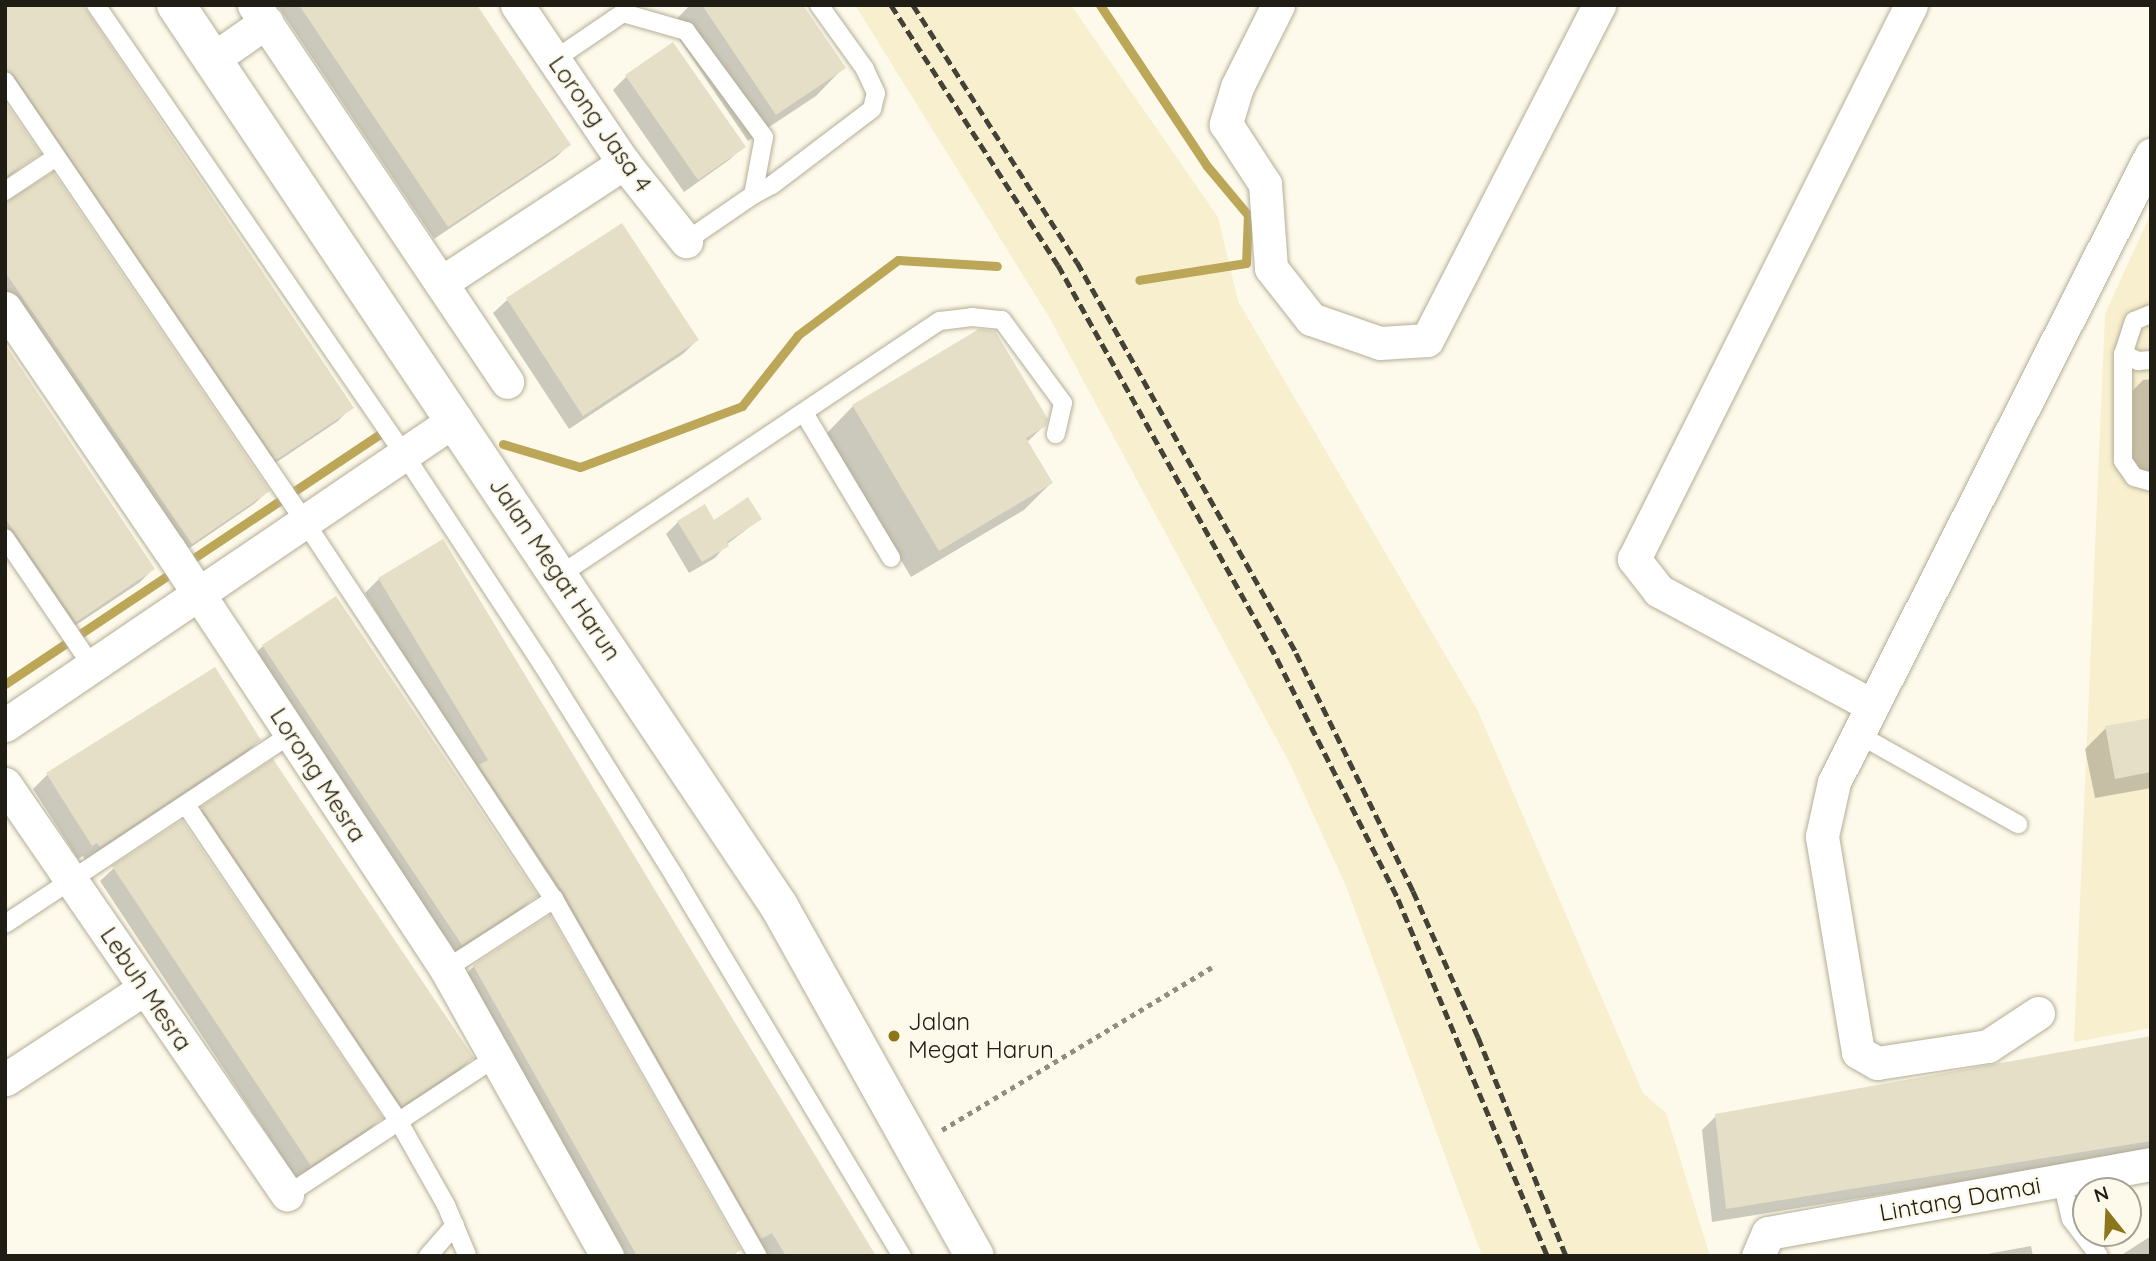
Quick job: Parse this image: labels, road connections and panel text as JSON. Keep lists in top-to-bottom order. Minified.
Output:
{"streets":{"street":["Lorong Jasa 4","Jalan Megat Harun","Lorong Mesra","Lebuh Mesra","Lintang Damai"]},"places":["Jalan Megat Harun"],"north":"top"}
